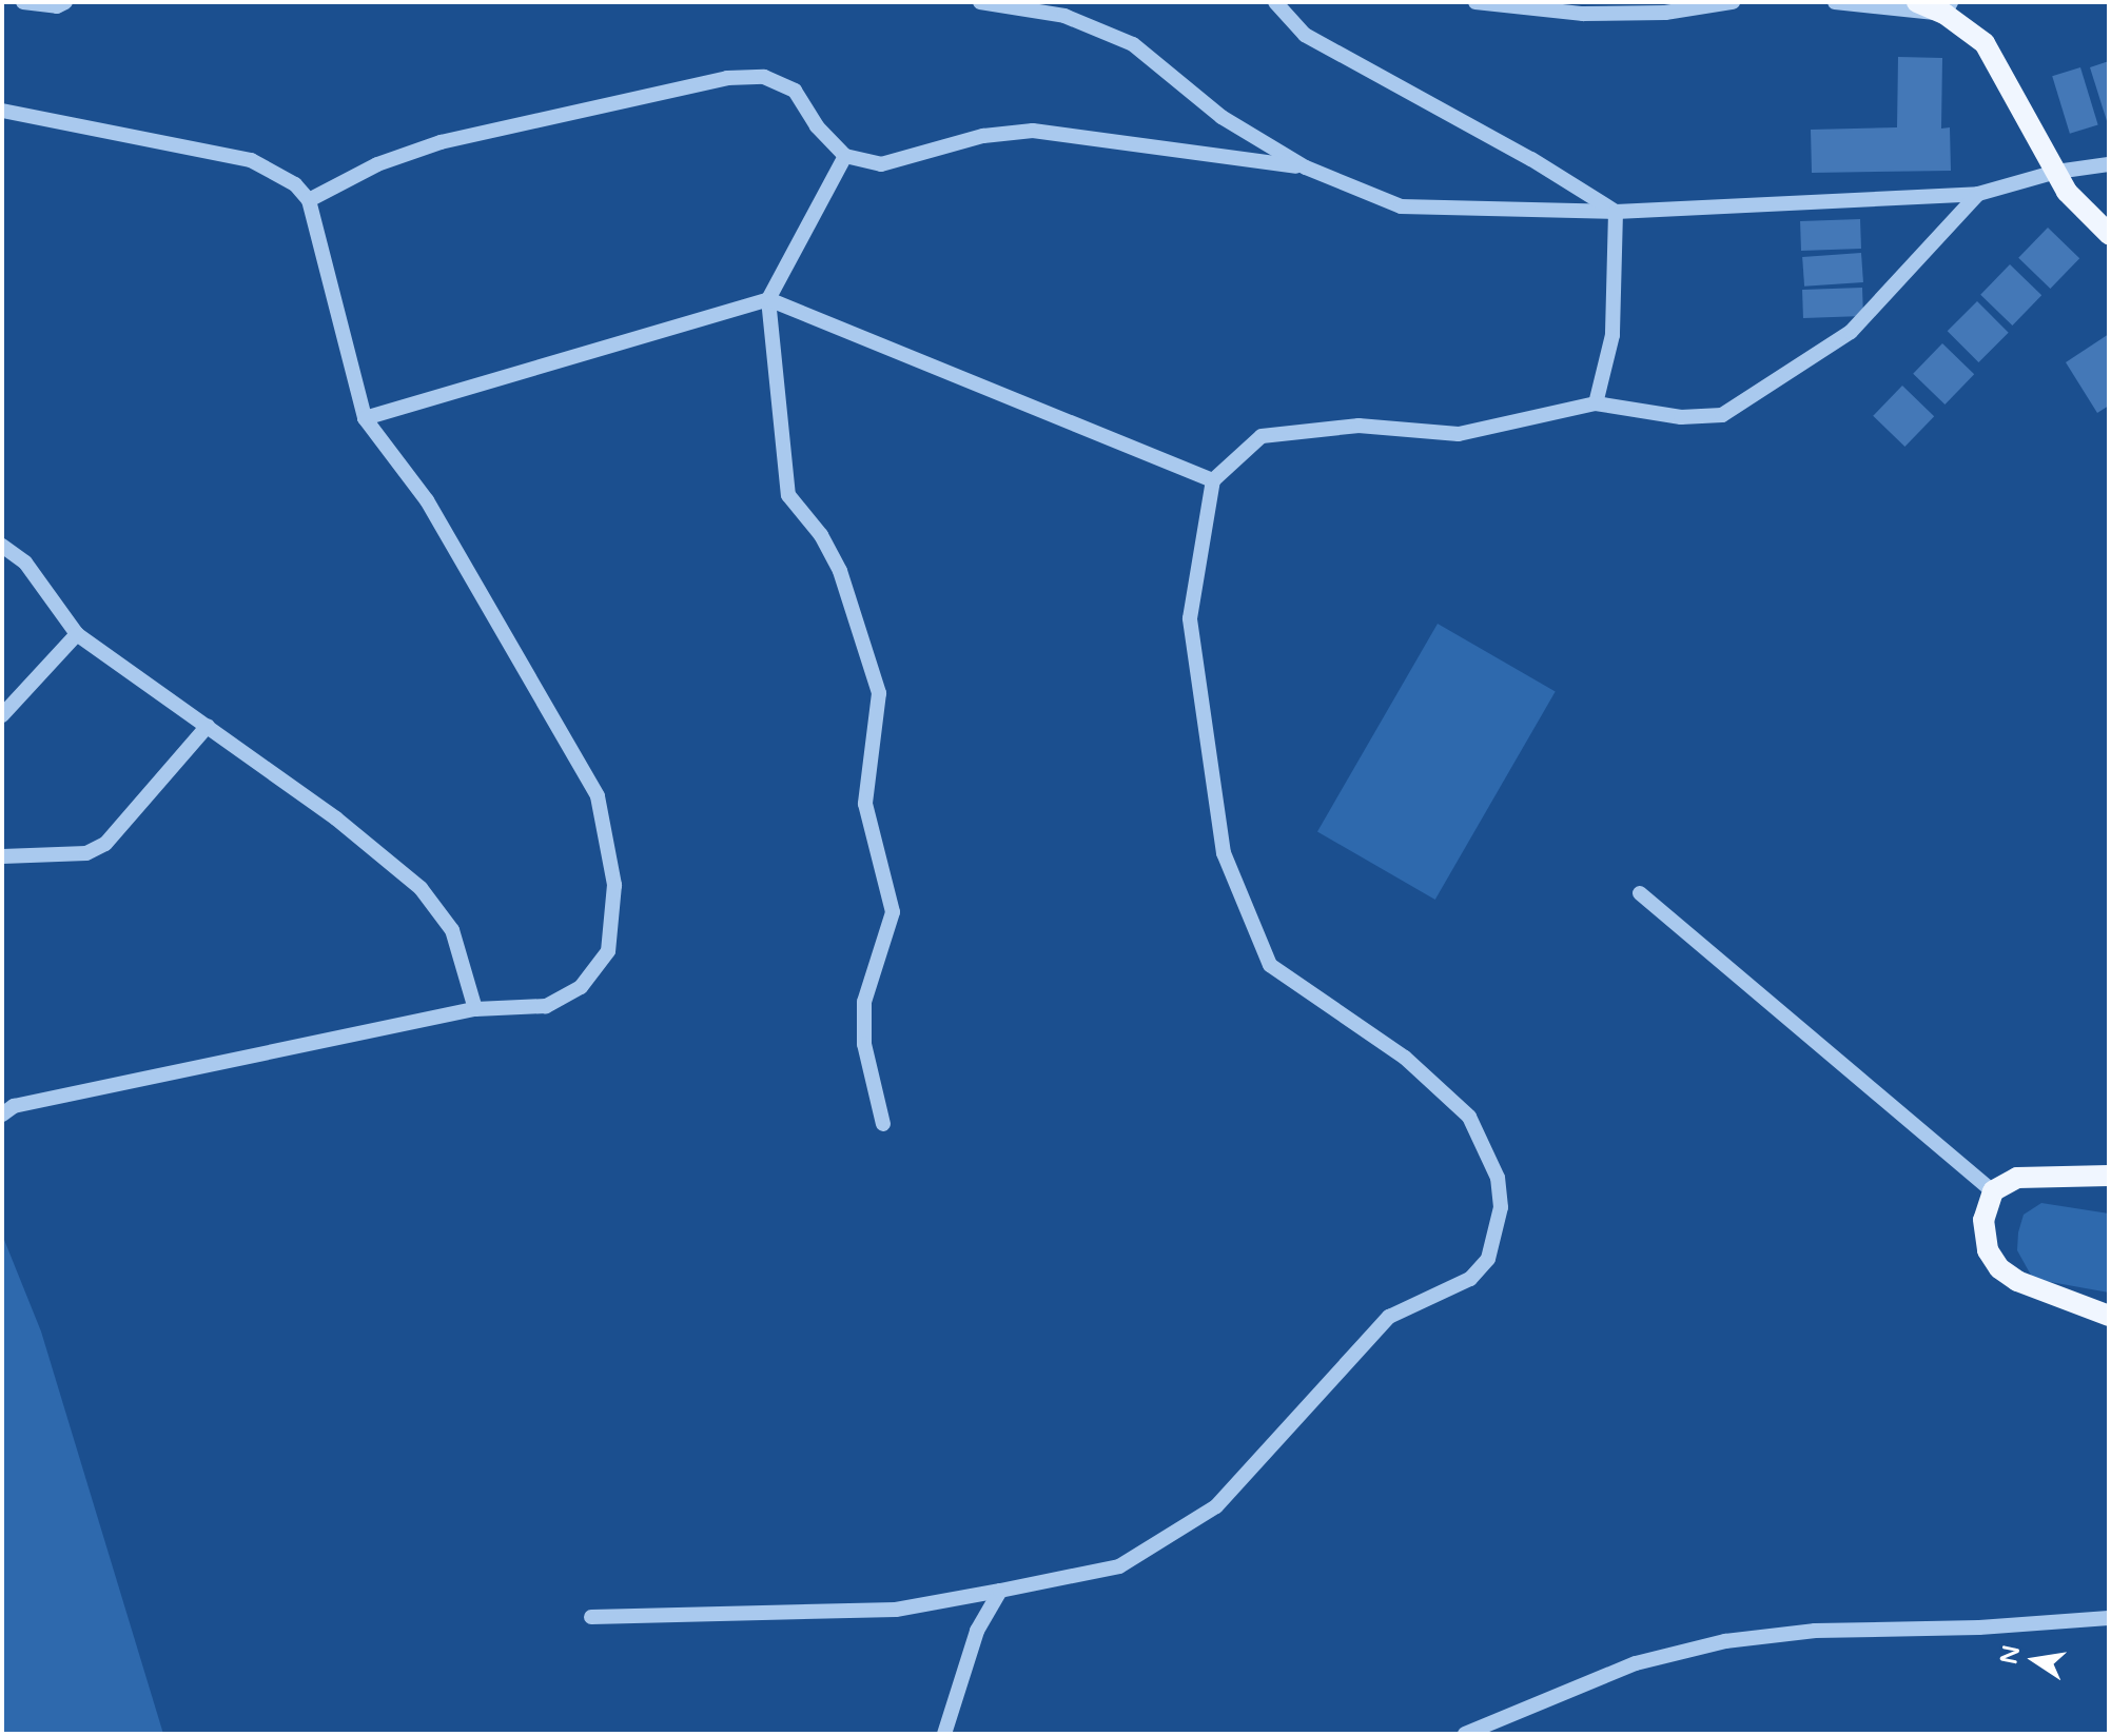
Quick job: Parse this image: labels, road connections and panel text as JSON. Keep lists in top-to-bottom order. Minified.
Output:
{"north":"left"}
